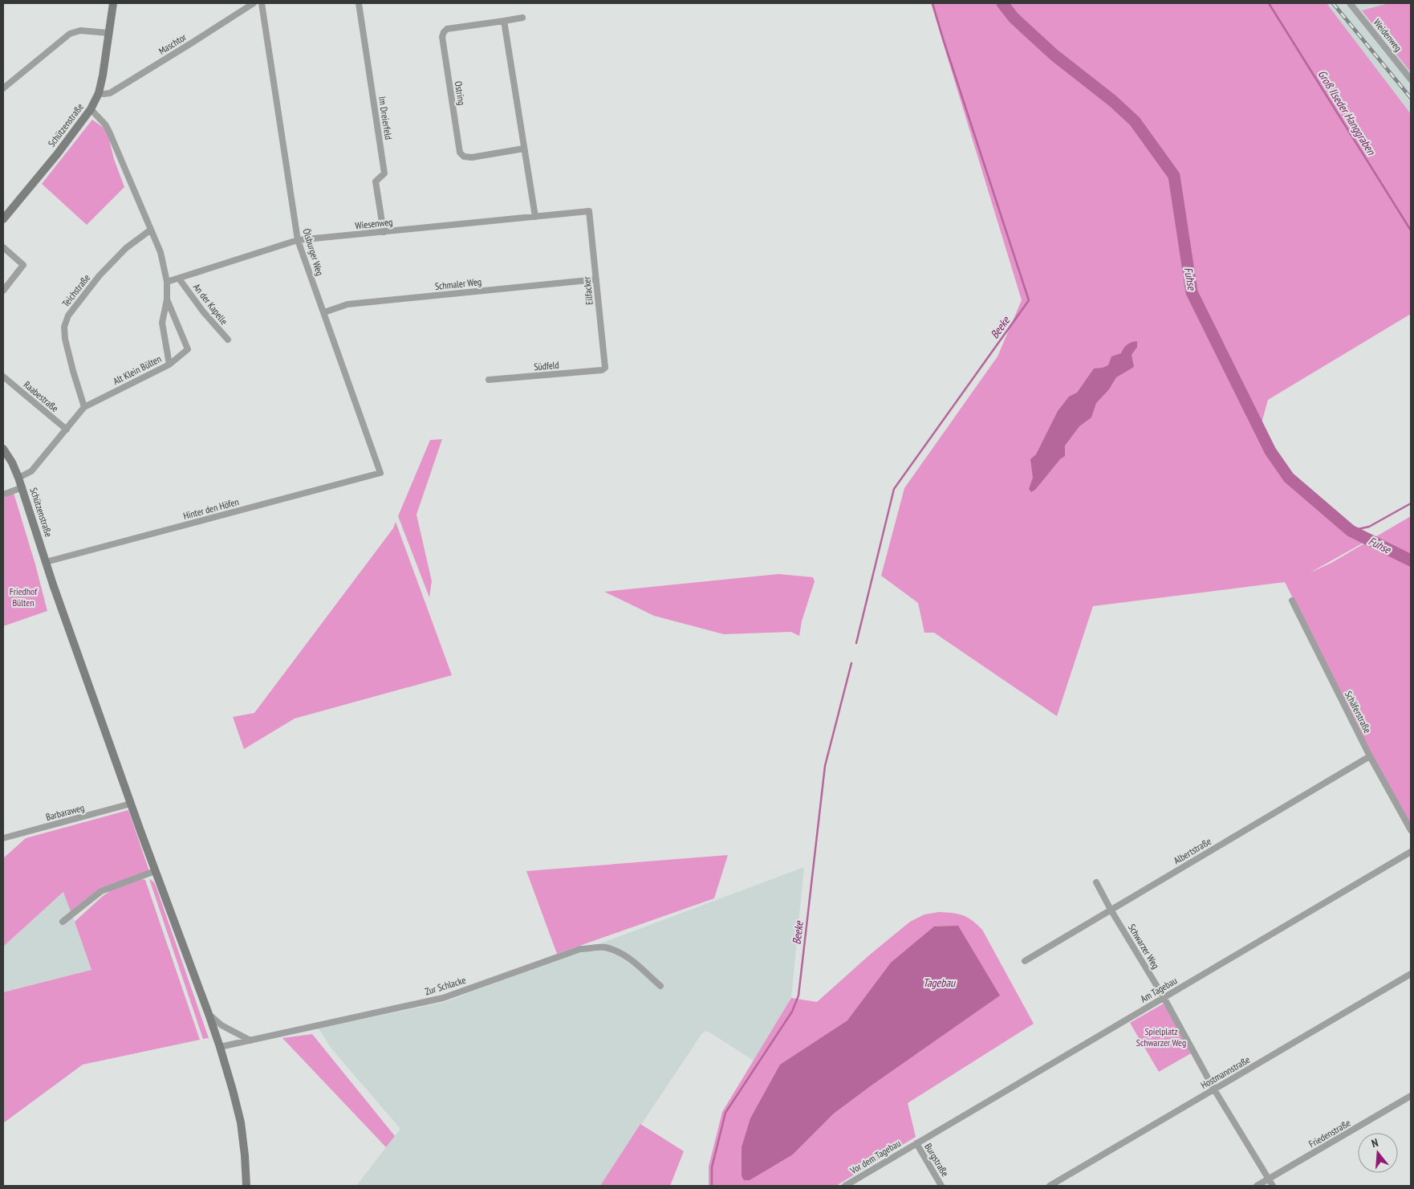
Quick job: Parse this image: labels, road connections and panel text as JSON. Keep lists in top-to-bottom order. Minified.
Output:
{"streets":{"street":["Weidenweg","Maschtor","Ostring","Im Dreierfeld","Schützenstraße","Wiesenweg","Ölsburger Weg","Schmaler Weg","Teichstraße","Eilfacker","An der Kapelle","Südfeld","Alt Klein Bülten","Raabestraße","Hinter den Höfen","Schäferstraße","Barbaraweg","Albertstraße","Schwarzer Weg","Zur Schlacke","Am Tagebau","Hostmannstraße","Friedenstraße","Vor dem Tagebau","Burgstraße"]},"crossings":[["Maschtor","Schützenstraße"],["Im Dreierfeld","Wiesenweg"],["Schützenstraße","Alt Klein Bülten"],["Schützenstraße","Hinter den Höfen"],["Schützenstraße","Barbaraweg"],["Schützenstraße","Zur Schlacke"],["Wiesenweg","Ölsburger Weg"],["Wiesenweg","Eilfacker"],["Wiesenweg","An der Kapelle"],["Wiesenweg","Alt Klein Bülten"],["Ölsburger Weg","Schmaler Weg"],["Ölsburger Weg","Hinter den Höfen"],["Schmaler Weg","Eilfacker"],["Teichstraße","Alt Klein Bülten"],["Eilfacker","Südfeld"],["Alt Klein Bülten","Raabestraße"],["Schäferstraße","Albertstraße"],["Albertstraße","Schwarzer Weg"],["Schwarzer Weg","Am Tagebau"],["Schwarzer Weg","Hostmannstraße"],["Schwarzer Weg","Friedenstraße"],["Am Tagebau","Vor dem Tagebau"],["Am Tagebau","Burgstraße"],["Vor dem Tagebau","Burgstraße"]],"water":["Groß Ilseder Hanggraben","Fuhse","Beeke","Tagebau"],"parks":["Friedhof Bülten","Spielplatz Schwarzer Weg"],"north":"top"}
